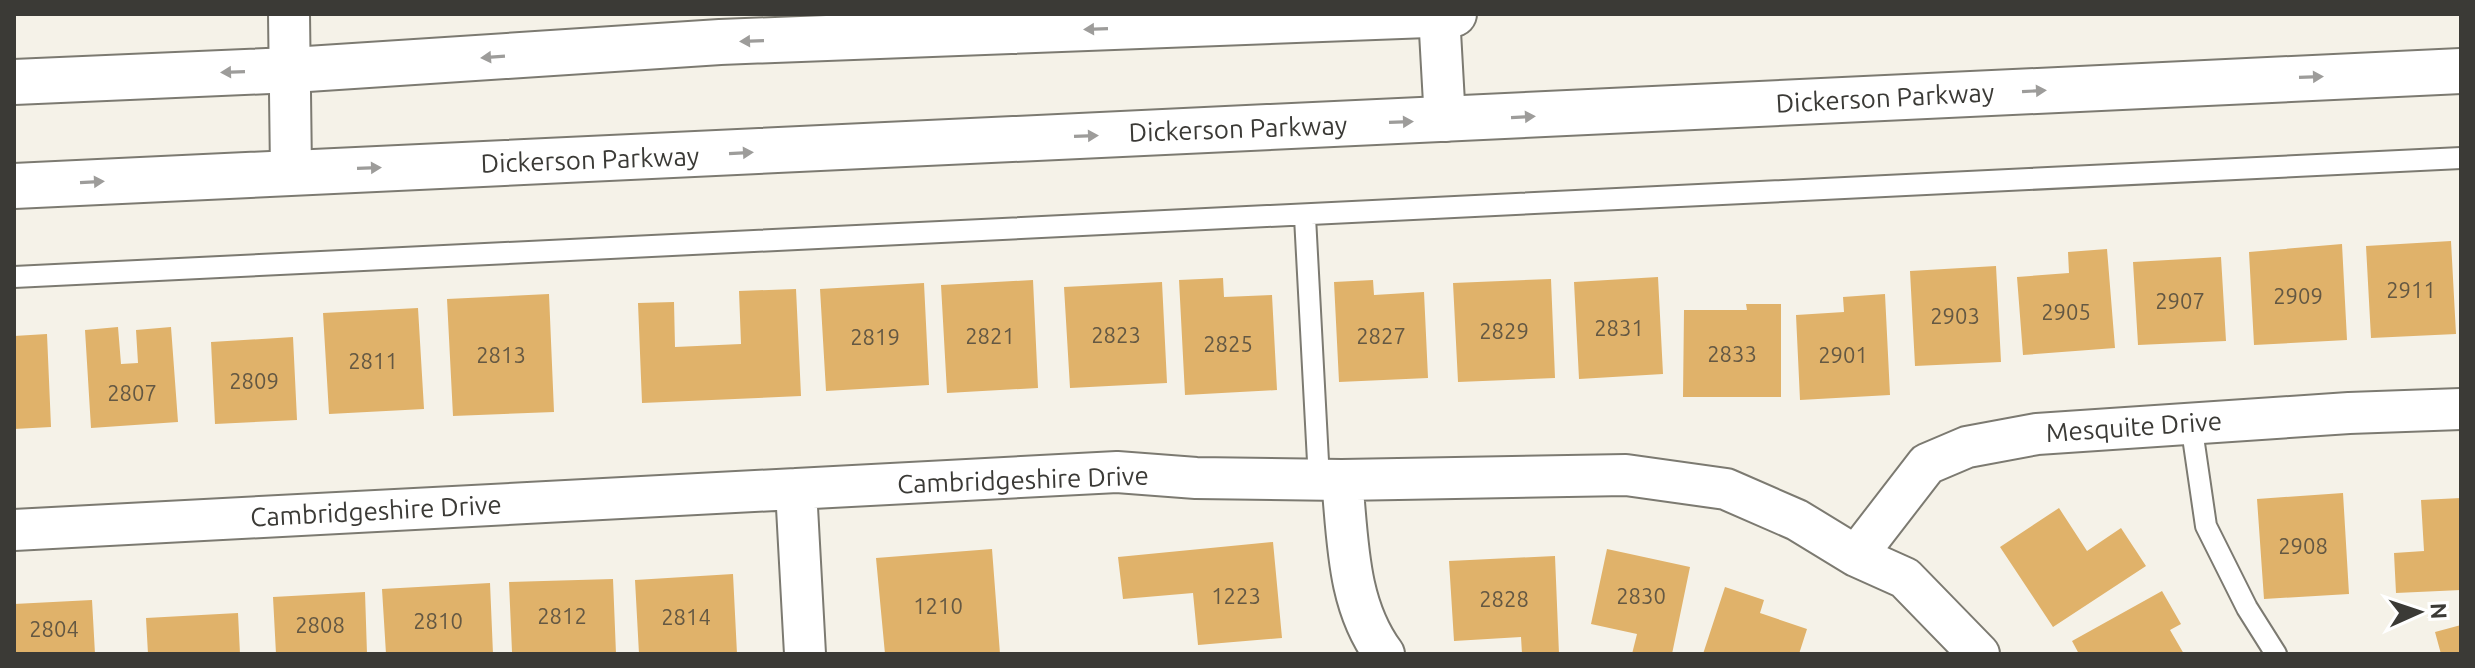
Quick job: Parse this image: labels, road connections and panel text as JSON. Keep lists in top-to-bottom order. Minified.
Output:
{"streets":{"main road":["Dickerson Parkway"],"street":["Mesquite Drive","Cambridgeshire Drive"]},"crossings":[["Mesquite Drive","Cambridgeshire Drive"]],"house_numbers":["2911","2909","2907","2905","2903","2831","2829","2823","2821","2827","2819","2825","2833","2813","2901","2811","2809","2807","2908","1223","2830","2828","1210","2812","2814","2810","2808","2804"],"north":"right"}
